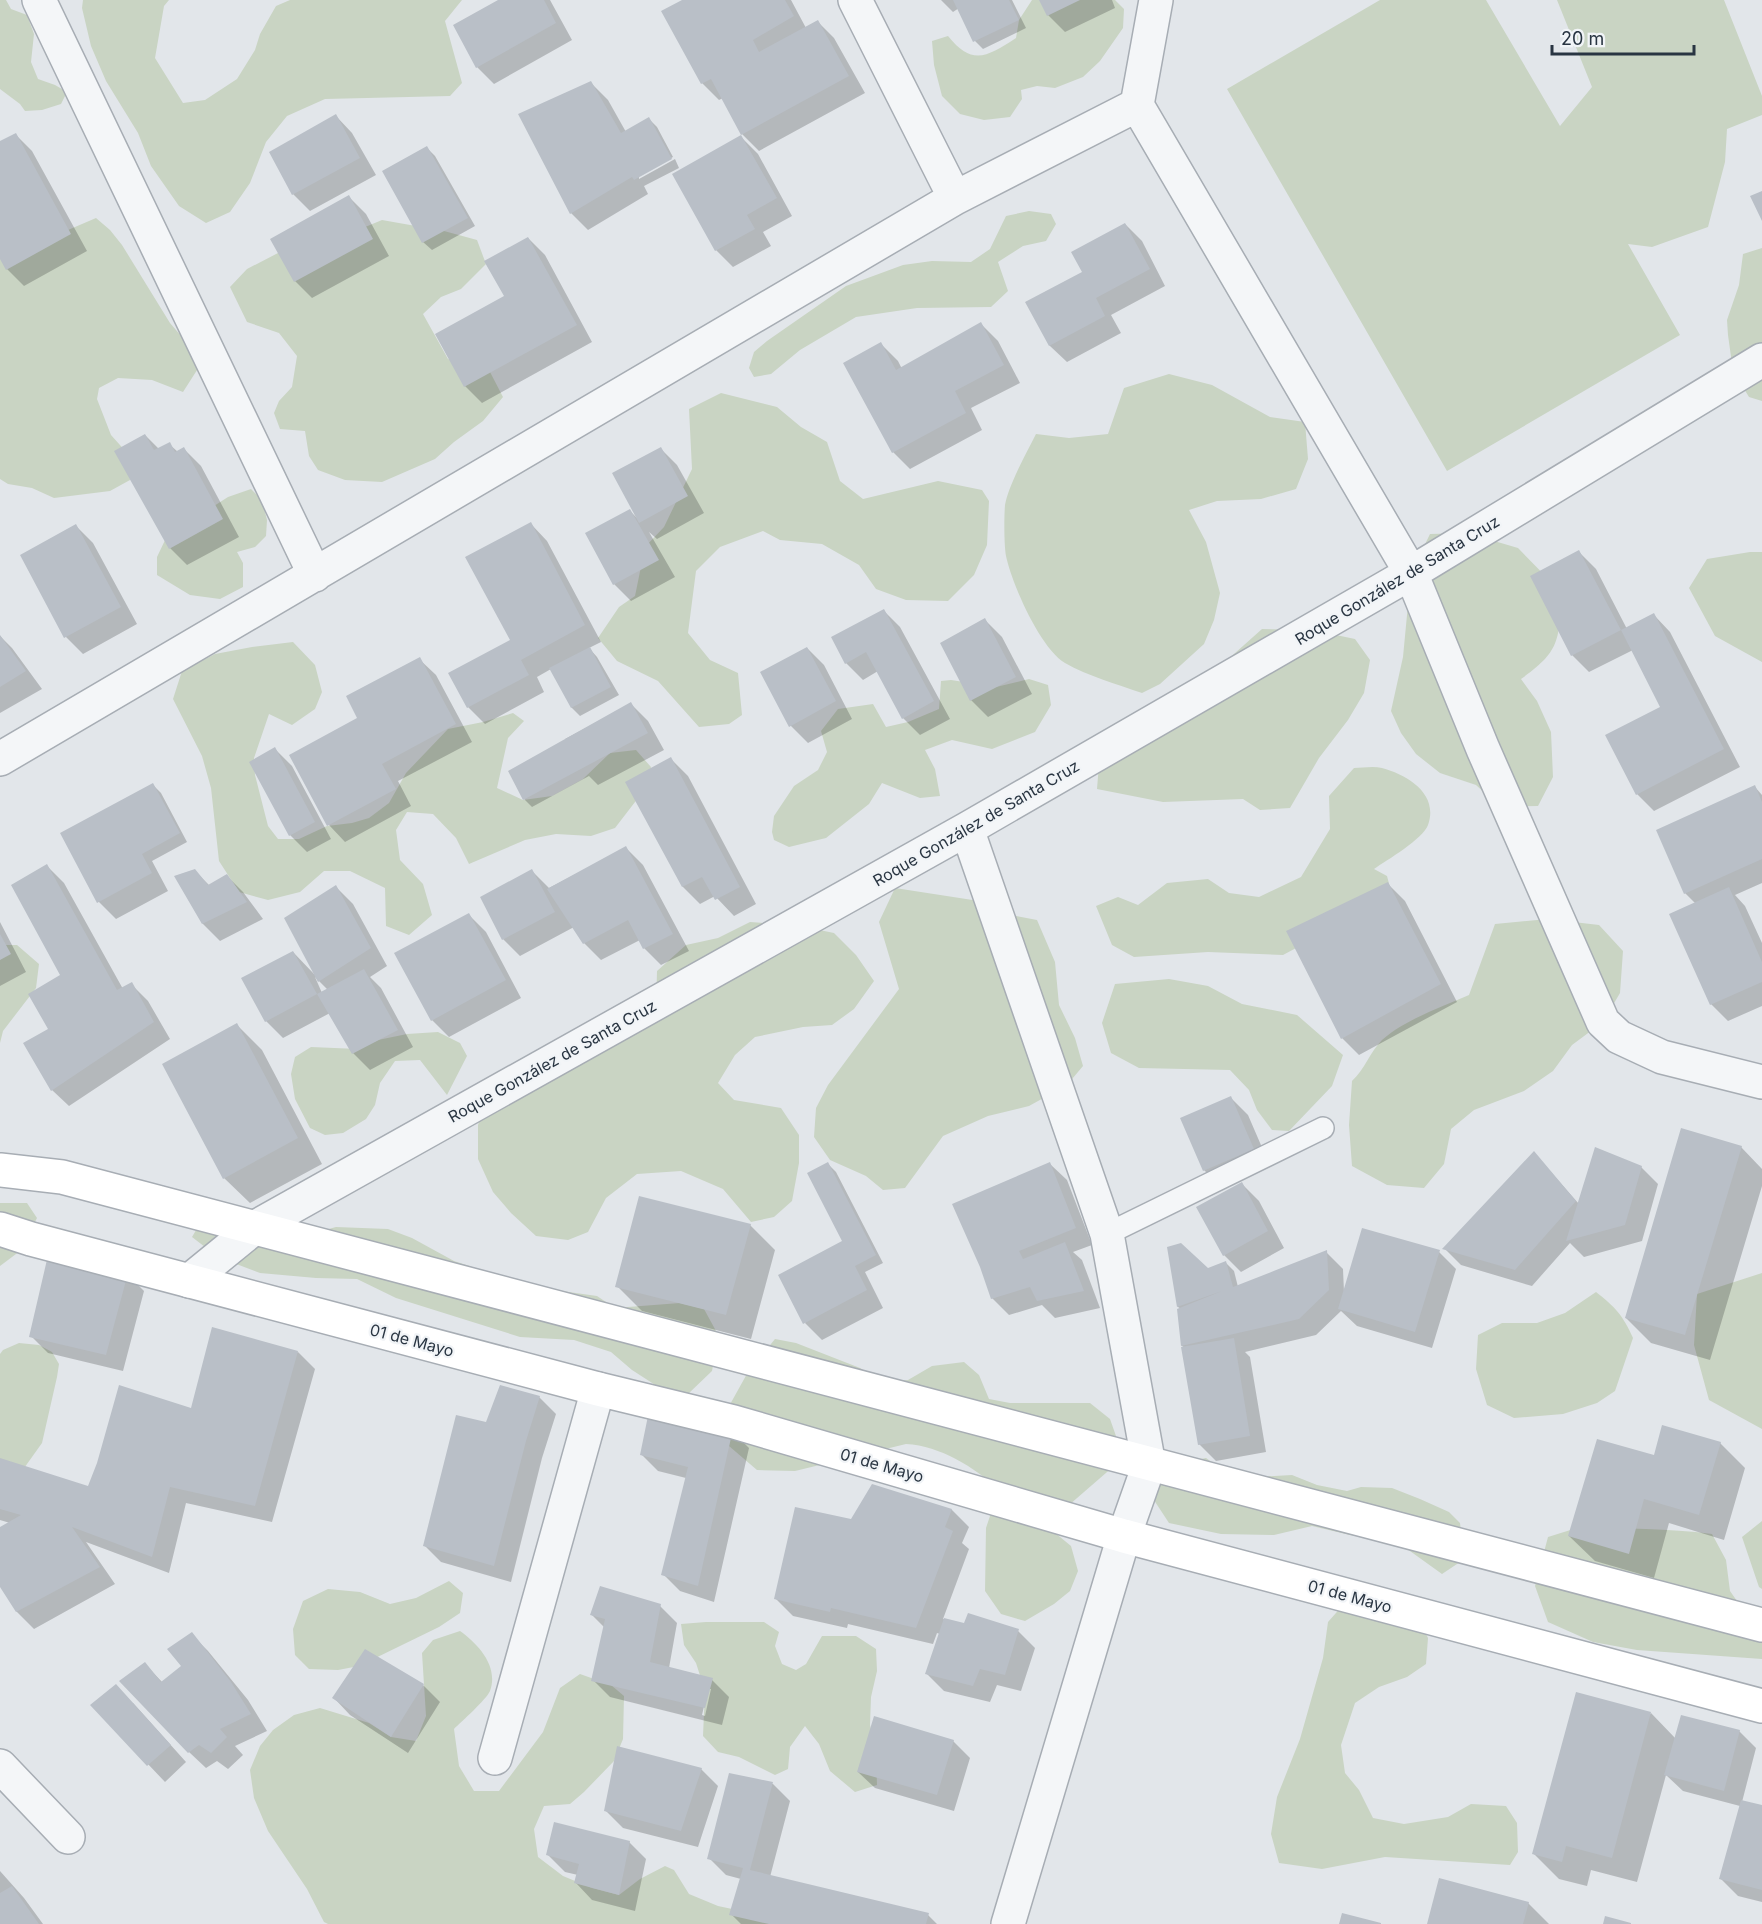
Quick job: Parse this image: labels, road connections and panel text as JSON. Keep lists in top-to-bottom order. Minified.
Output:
{"streets":{"street":["Roque González de Santa Cruz","01 de Mayo"]},"crossings":[["Roque González de Santa Cruz","01 de Mayo"]],"scale_bar":"20 m"}
